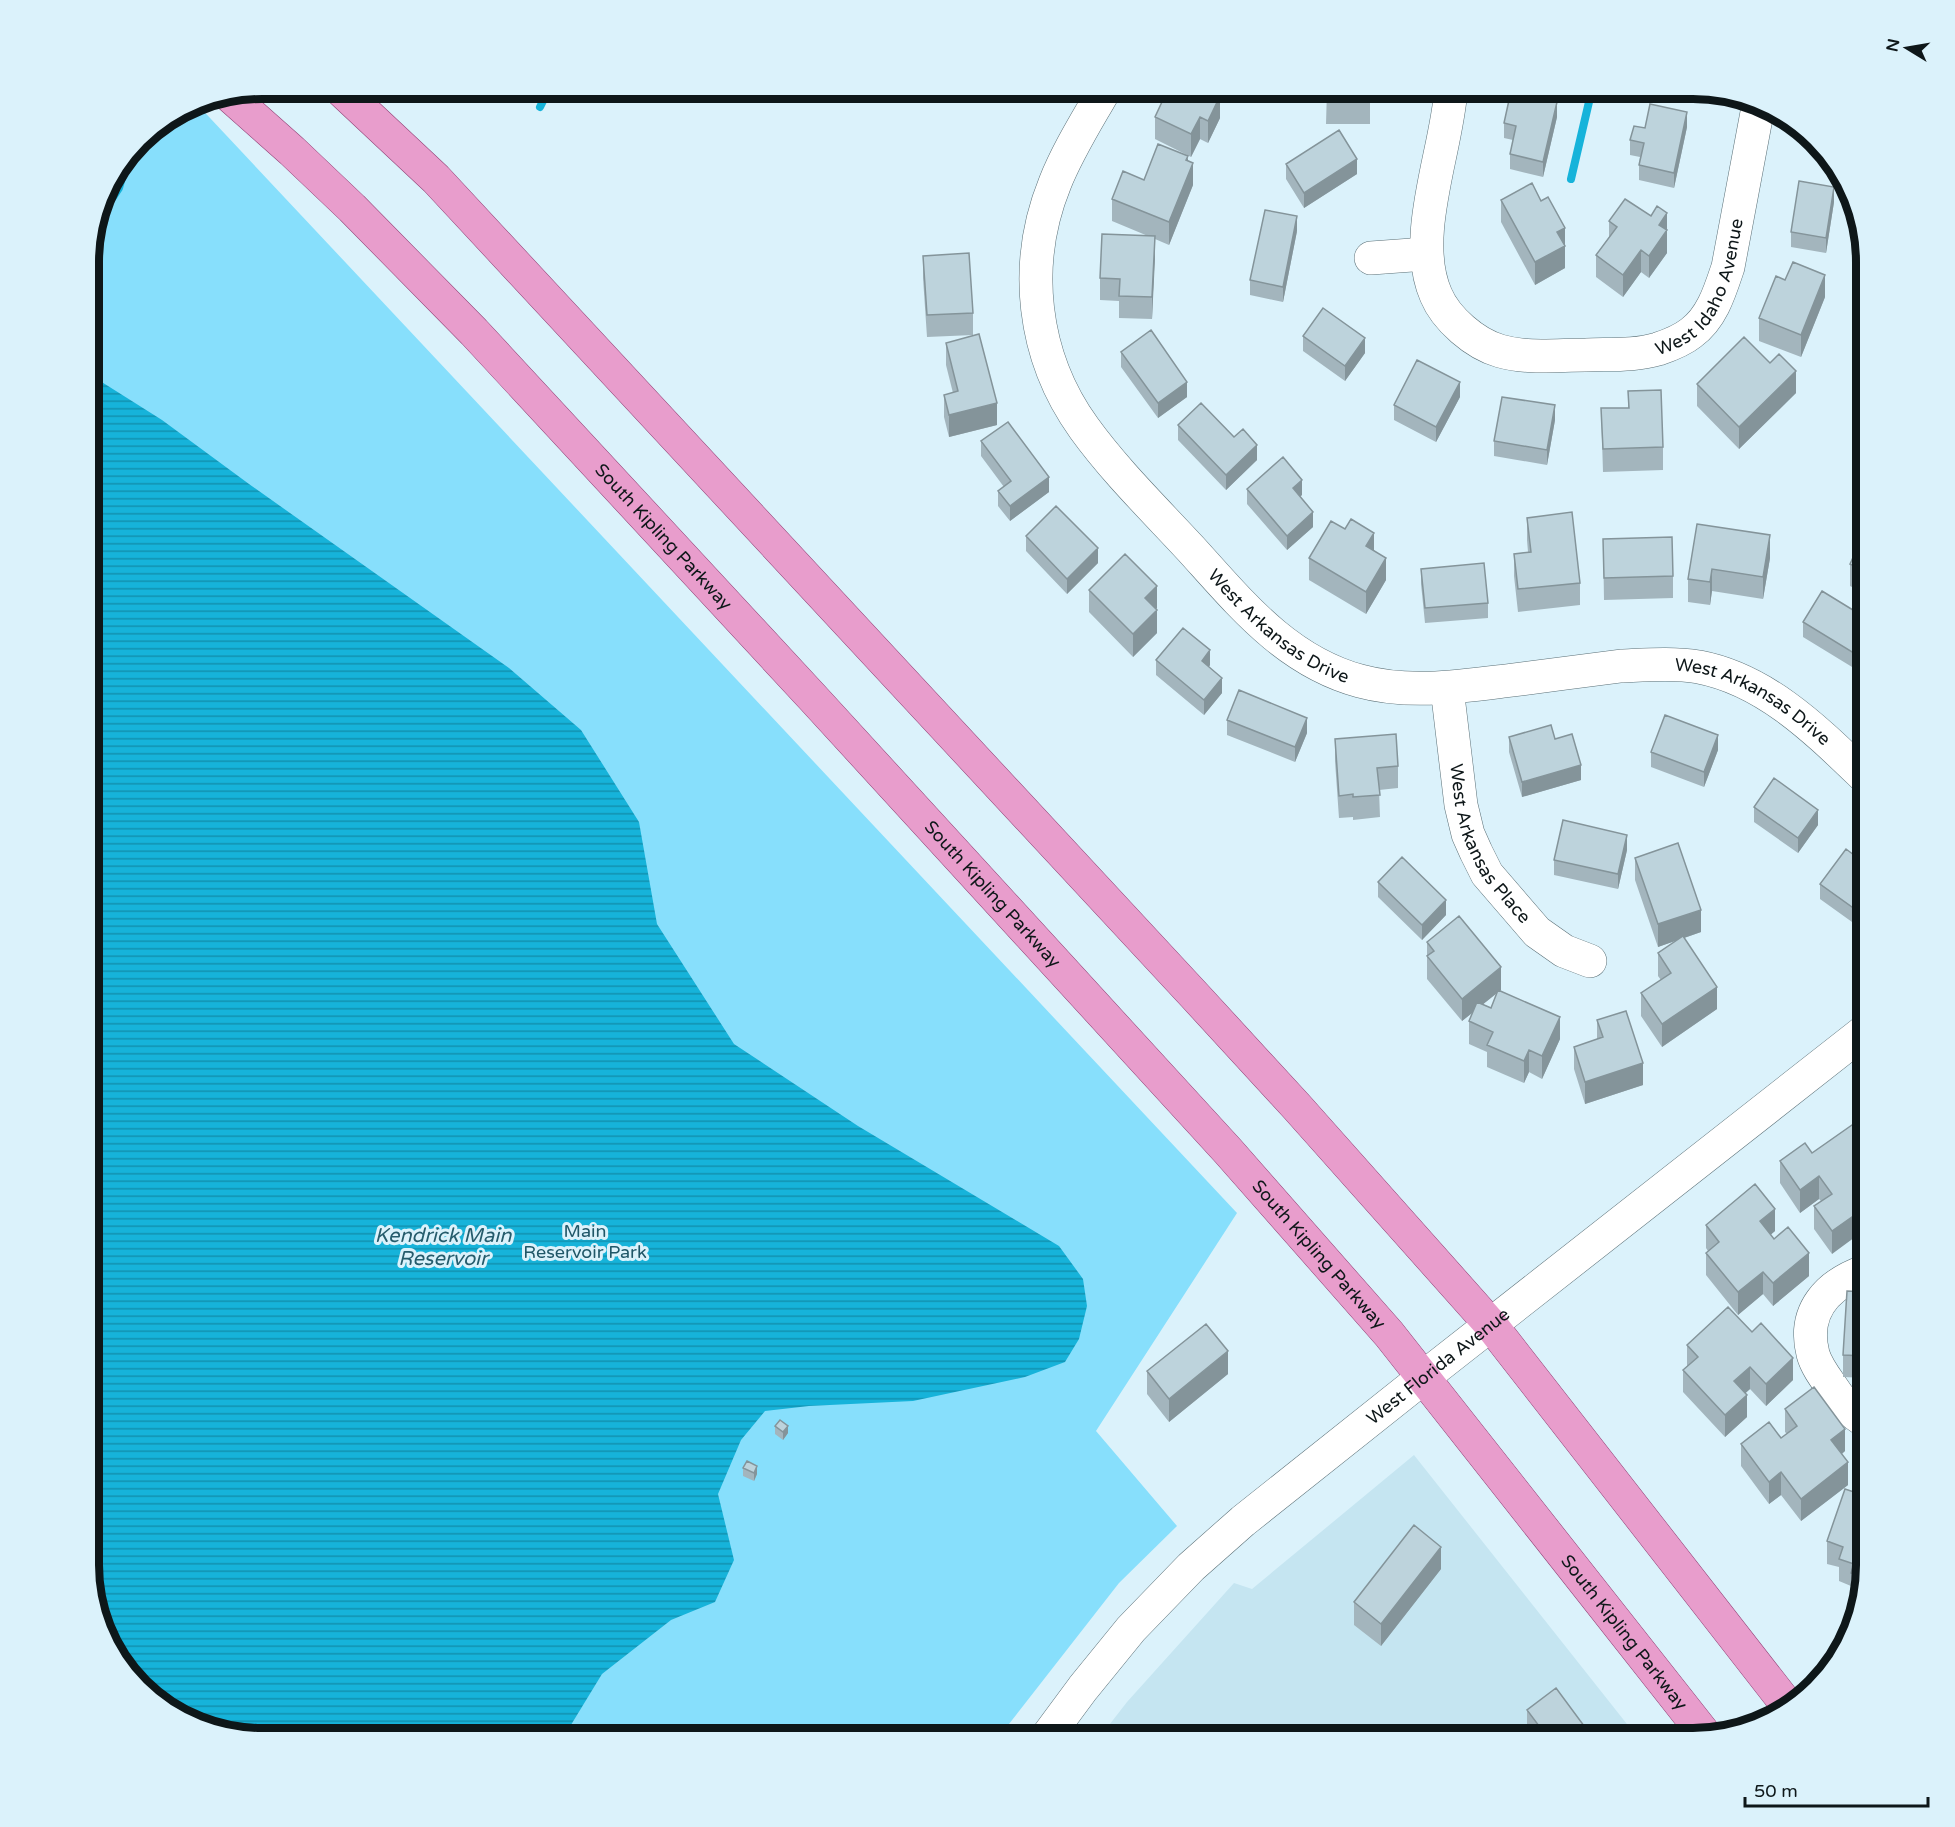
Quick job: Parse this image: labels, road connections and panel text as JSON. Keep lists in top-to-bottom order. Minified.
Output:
{"streets":{"main road":["South Kipling Parkway"],"street":["West Idaho Avenue","West Arkansas Drive","West Arkansas Place","West Florida Avenue"]},"crossings":[["South Kipling Parkway","West Florida Avenue"],["West Arkansas Drive","West Arkansas Place"]],"water":["Kendrick Main Reservoir"],"parks":["Main Reservoir Park"],"scale_bar":"50 m","north":"left"}
